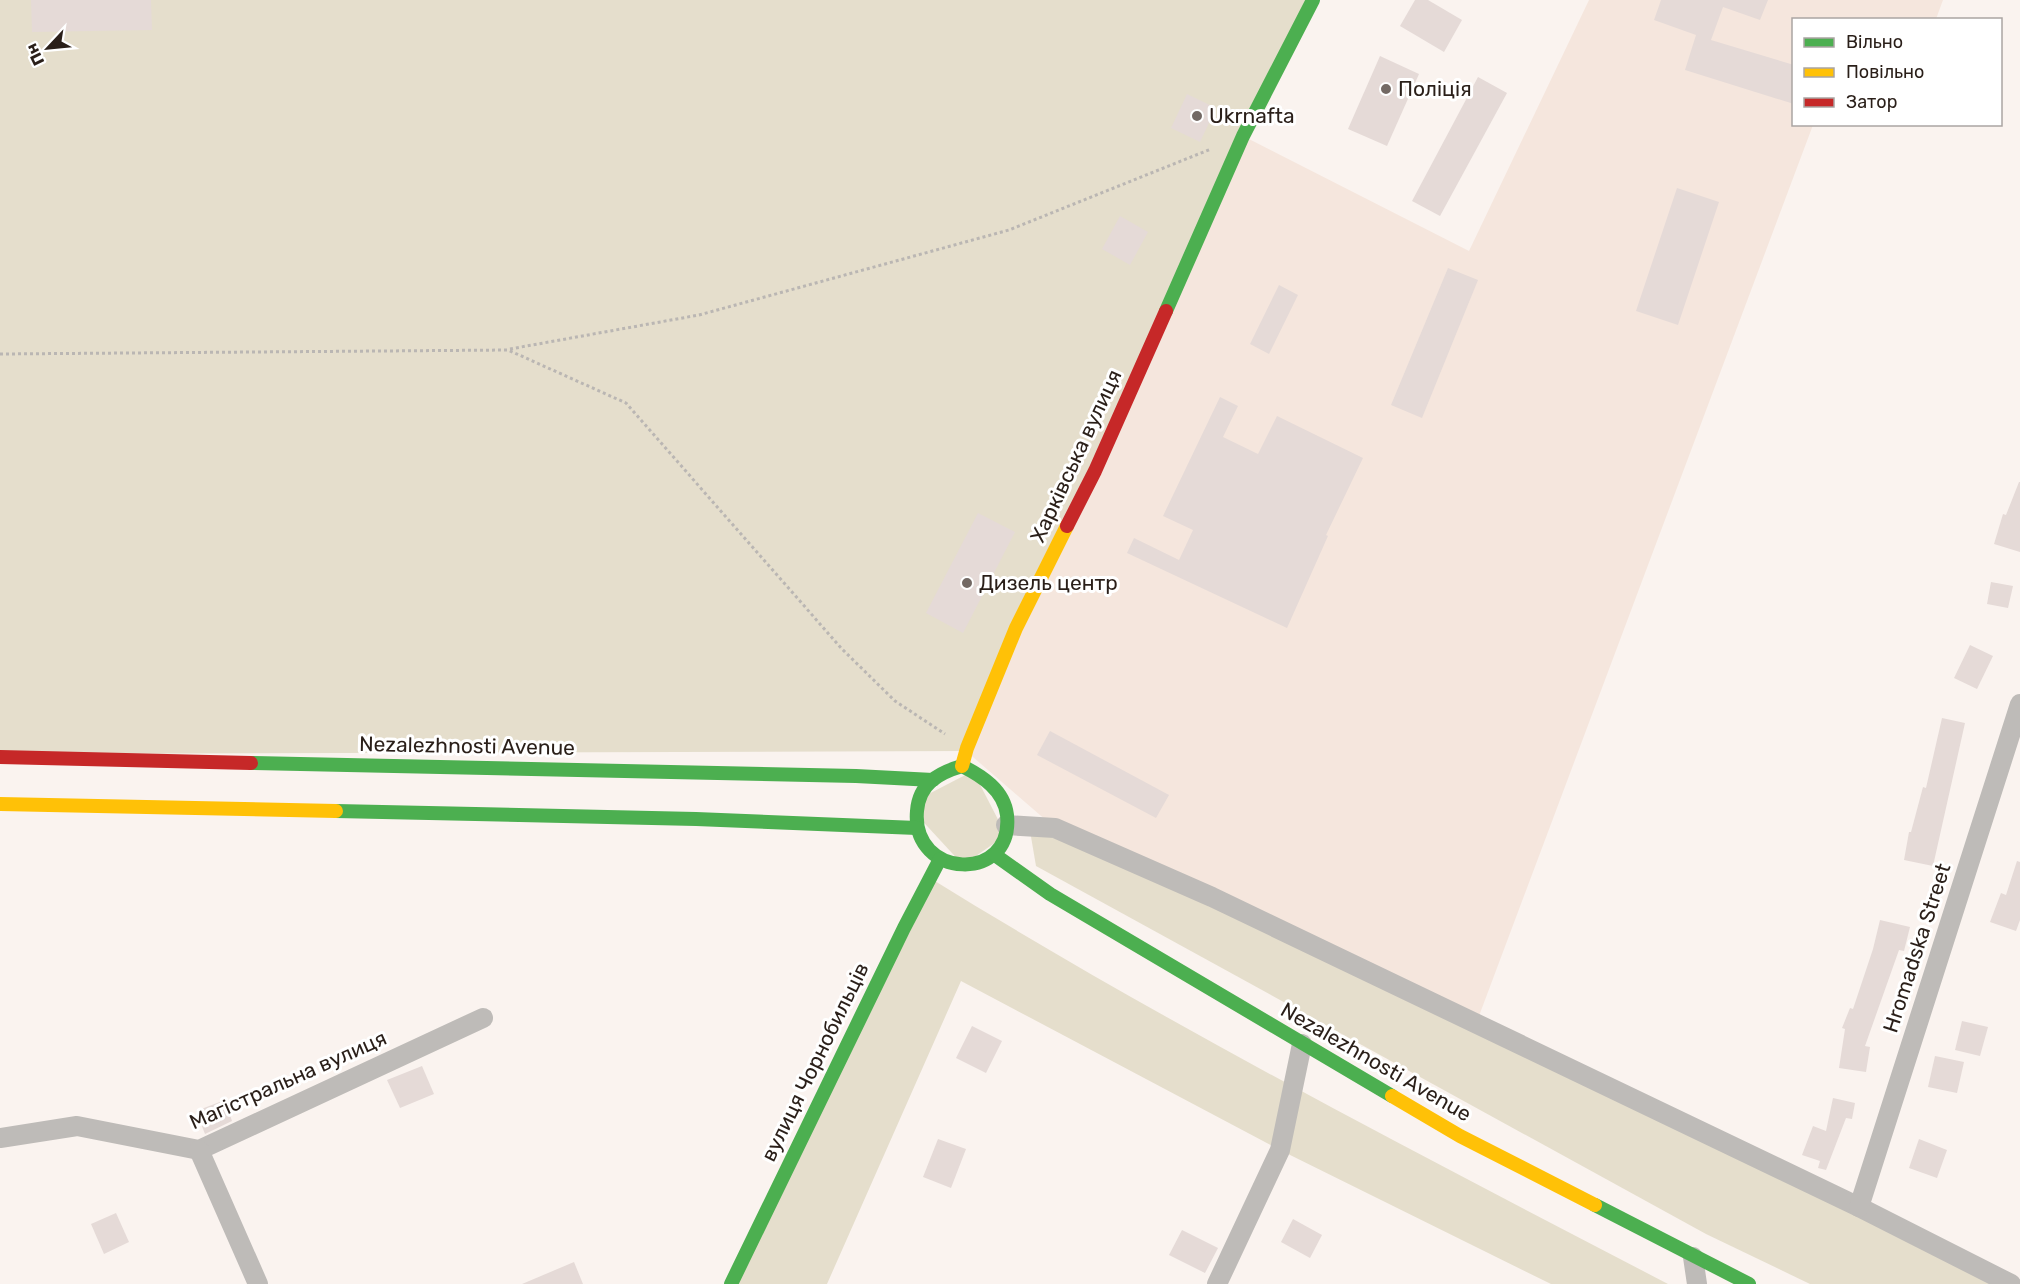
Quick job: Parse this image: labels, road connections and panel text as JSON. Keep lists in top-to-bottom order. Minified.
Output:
{"streets":{"street":["Харківська вулиця","Nezalezhnosti Avenue","Hromadska Street","вулиця Чорнобильців","Магістральна вулиця"]},"crossings":[["Харківська вулиця","Nezalezhnosti Avenue"],["Харківська вулиця","вулиця Чорнобильців"],["Nezalezhnosti Avenue","вулиця Чорнобильців"]],"places":["Поліція","Ukrnafta","Дизель центр"],"legend":["Вільно","Повільно","Затор"],"north":"bottom left"}
